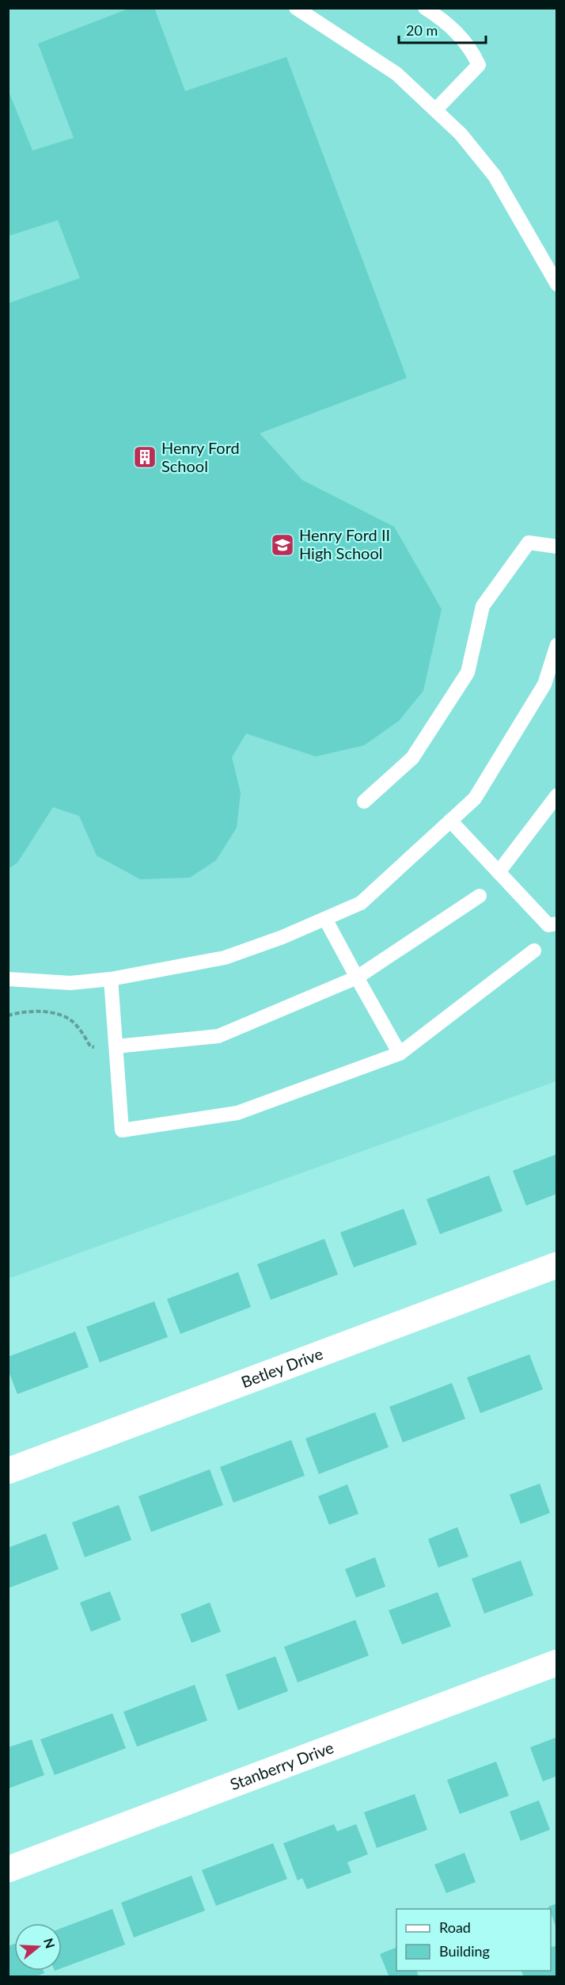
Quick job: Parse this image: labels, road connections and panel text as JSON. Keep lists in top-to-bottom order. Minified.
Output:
{"streets":{"street":["Betley Drive","Stanberry Drive"]},"places":{"building":["Henry Ford School"],"school or university":["Henry Ford II High School"]},"legend":["Road","Building"],"scale_bar":"20 m","north":"right"}
